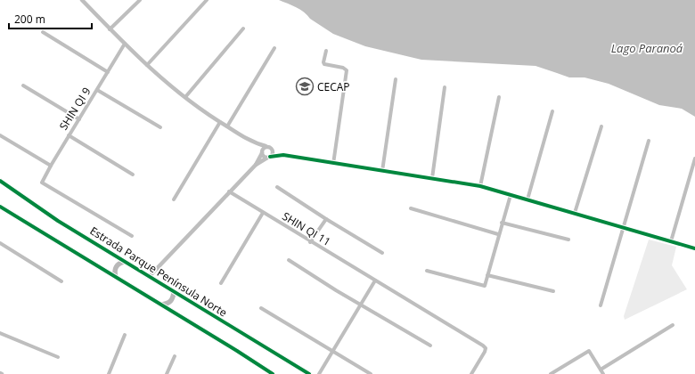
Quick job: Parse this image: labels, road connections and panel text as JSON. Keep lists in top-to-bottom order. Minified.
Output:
{"streets":{"main road":["Estrada Parque Península Norte"],"street":["SHIN QI 9","SHIN QI 11"]},"water":["Lago Paranoá"],"places":{"school or university":["CECAP"]},"scale_bar":"200 m"}
